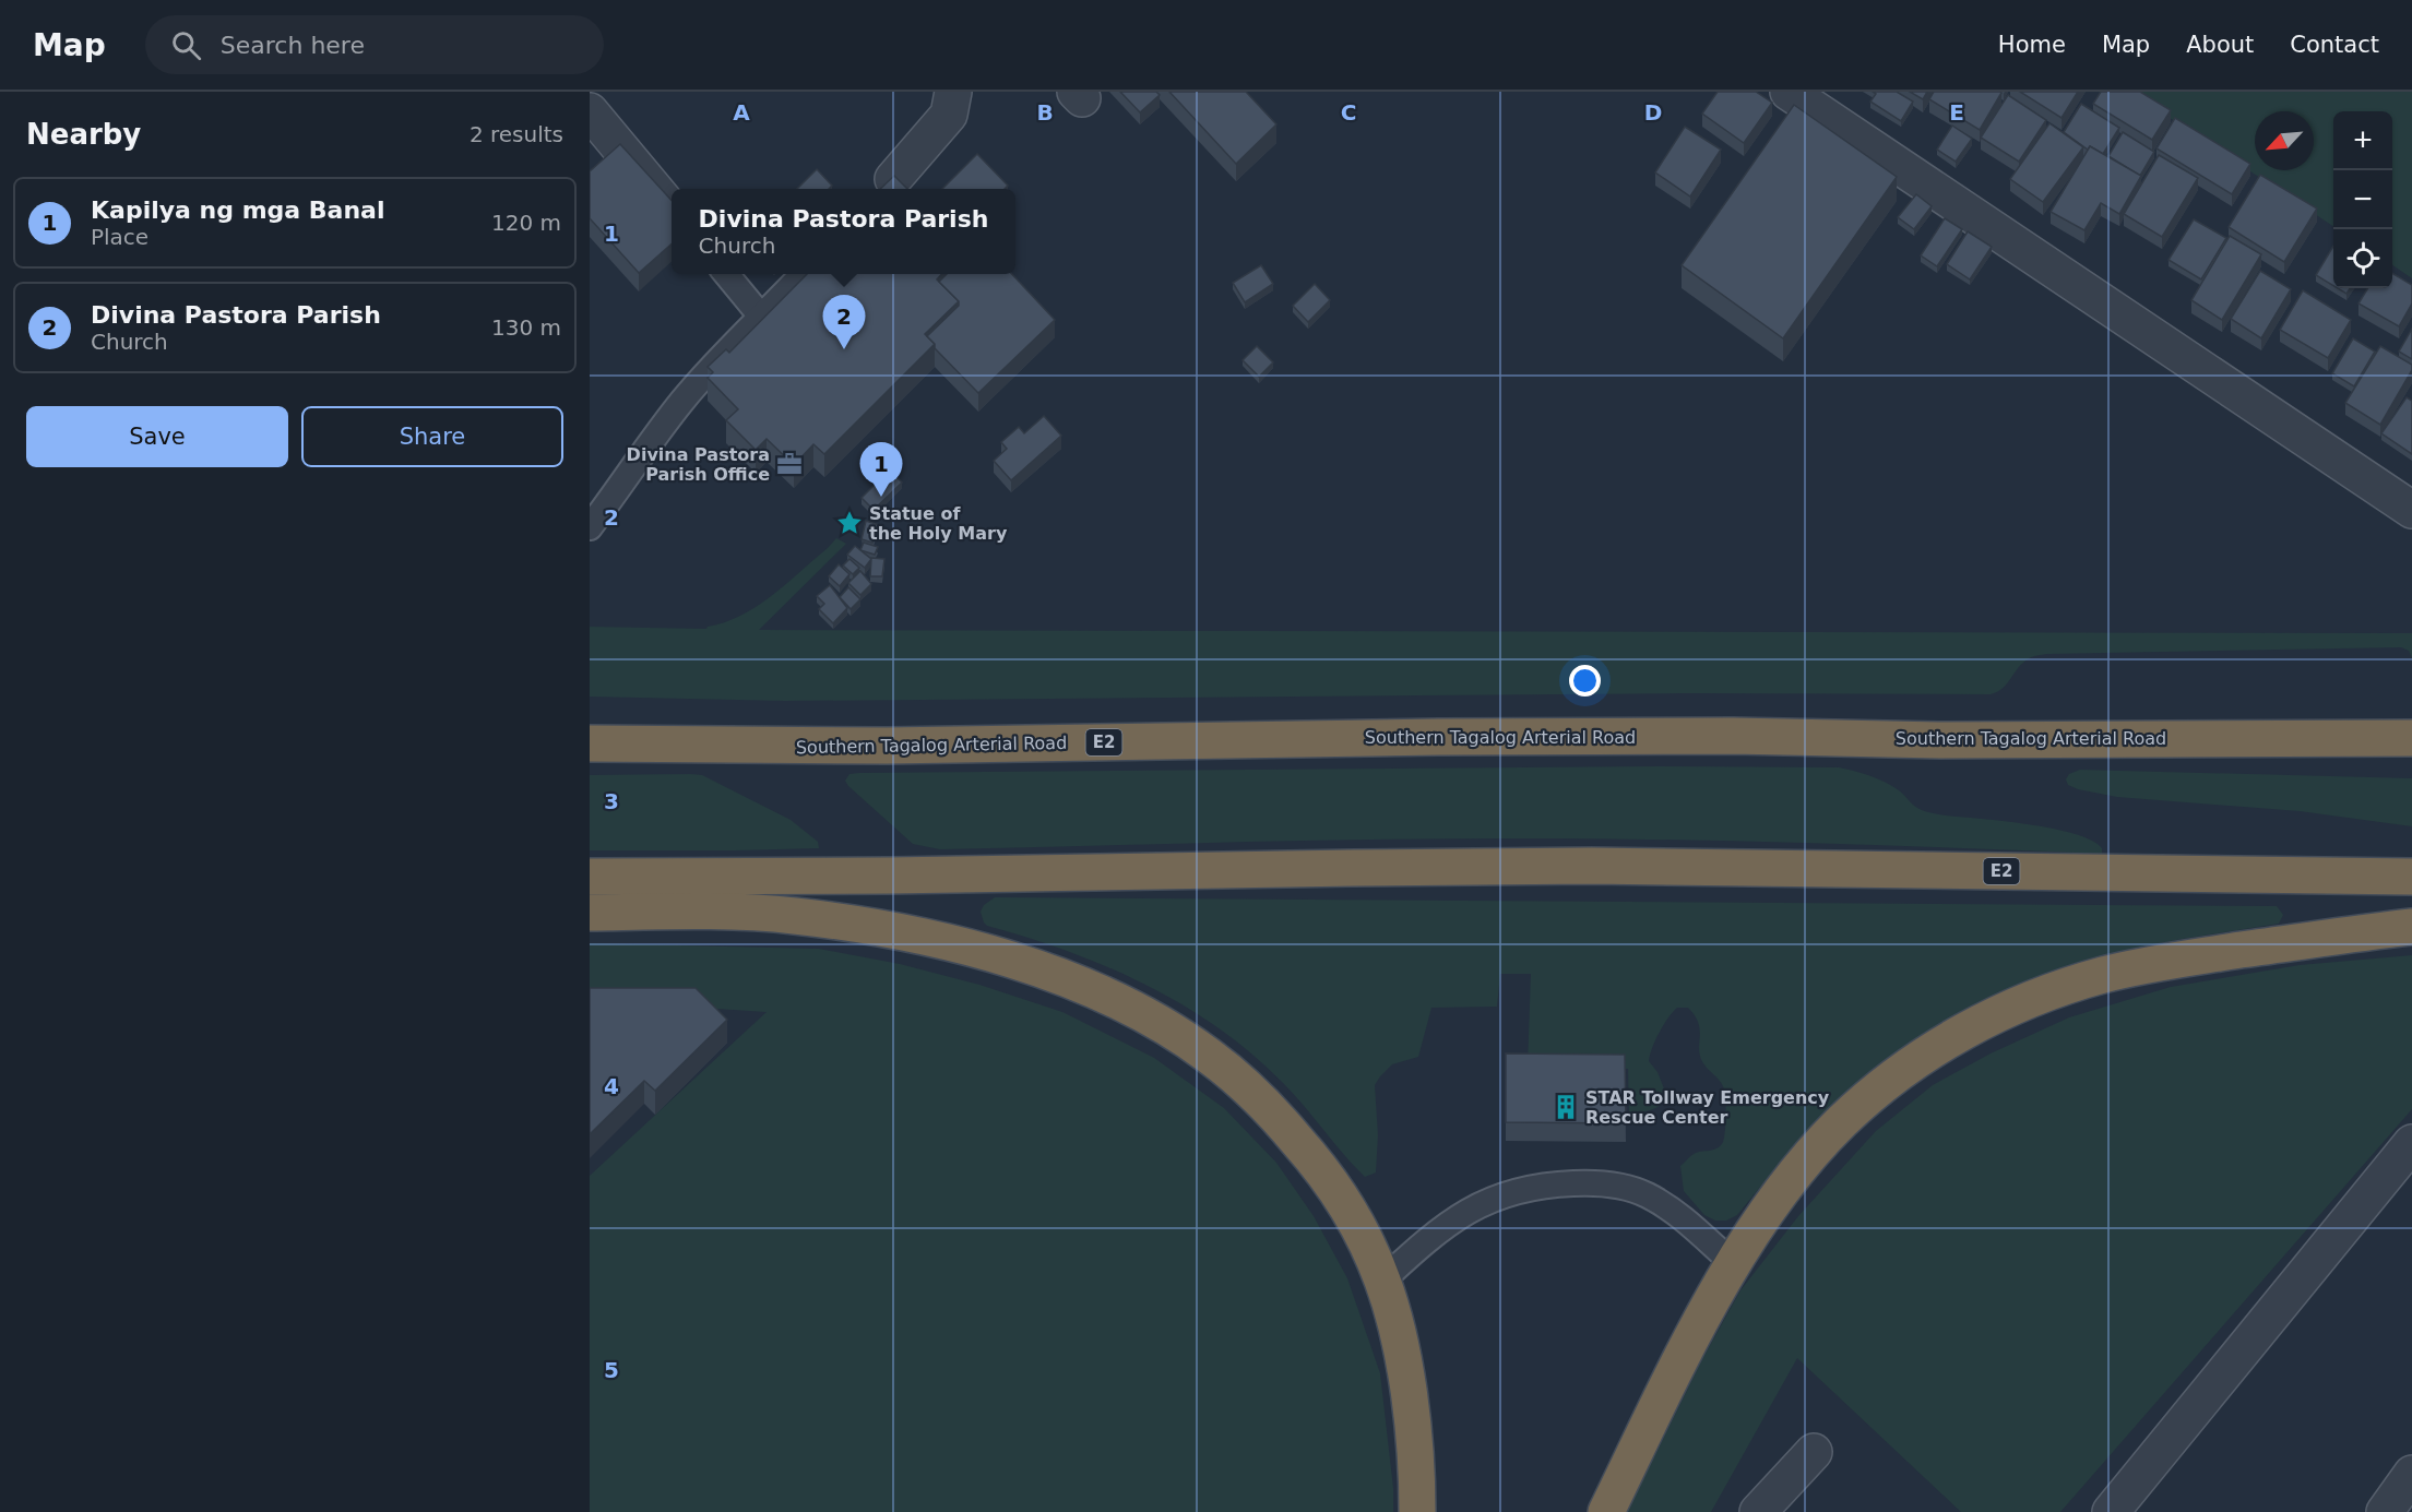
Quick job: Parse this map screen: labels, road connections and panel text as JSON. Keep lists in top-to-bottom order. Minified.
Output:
{"streets":{"highway":["Southern Tagalog Arterial Road","E2"]},"places":{"office":["Divina Pastora Parish Office"],"place":["Statue of the Holy Mary"],"building":["STAR Tollway Emergency Rescue Center"]},"north":"bottom left","page":{"header":"Map","search":"Search here","nav":["Home","Map","About","Contact"],"heading":["Nearby","2 results"],"map_buttons":["+","−"],"list":[{"mark":"1","name":"Kapilya ng mga Banal","note":"Place","value":"120 m"},{"mark":"2","name":"Divina Pastora Parish","note":"Church","value":"130 m"}],"popup":["Divina Pastora Parish","Church"],"pins":["2","1"],"buttons":["Save","Share"]},"grid":{"columns":["A","B","C","D","E"],"rows":["1","2","3","4","5"]}}
